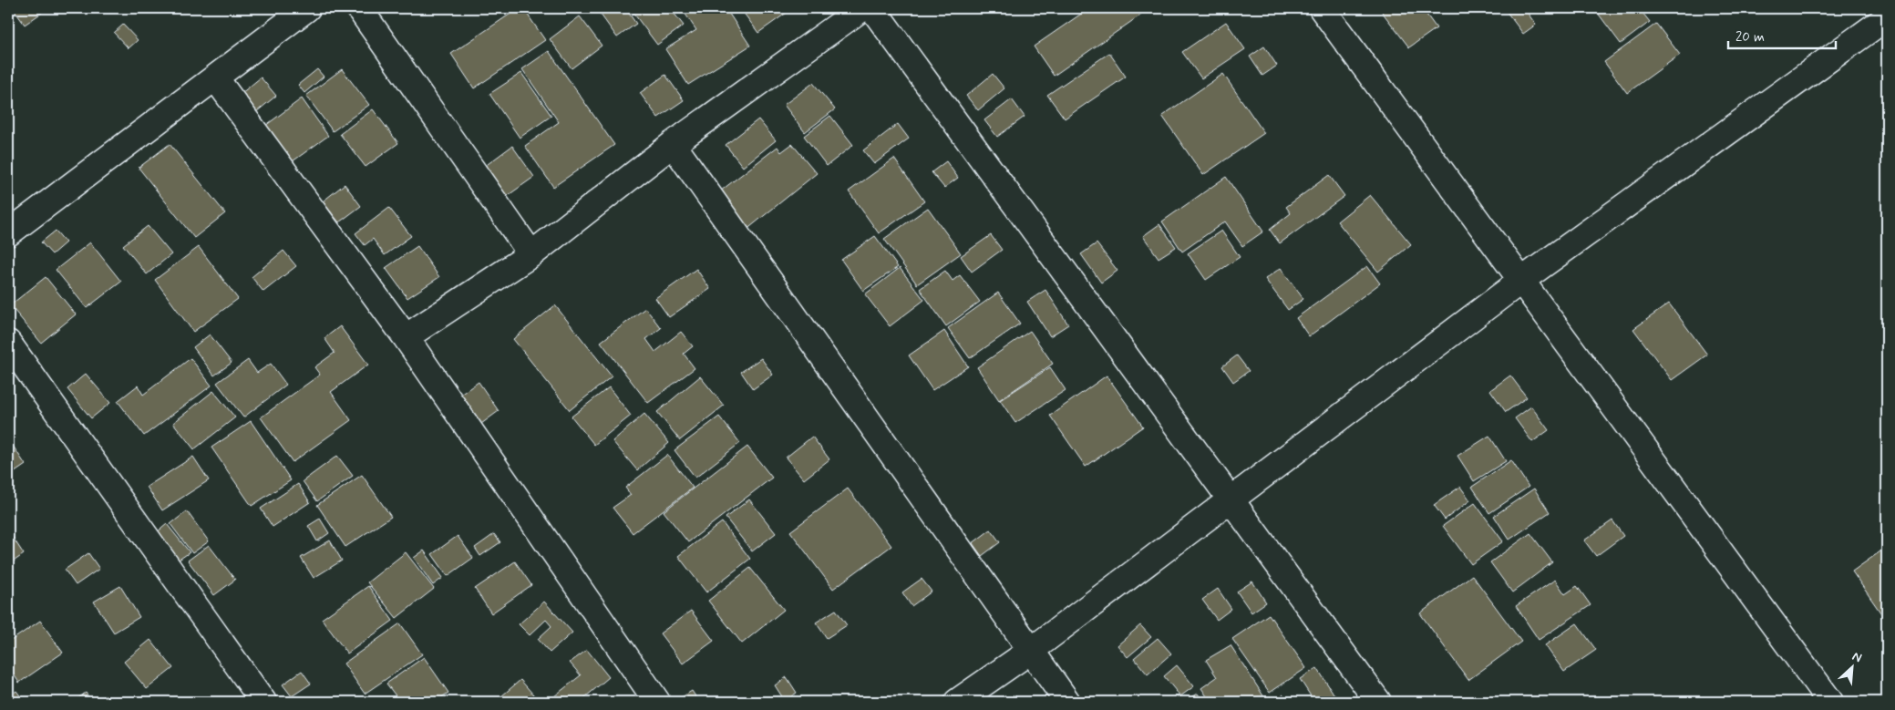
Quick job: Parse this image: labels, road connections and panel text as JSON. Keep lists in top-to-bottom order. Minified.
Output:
{"scale_bar":"20 m","north":"top right"}
